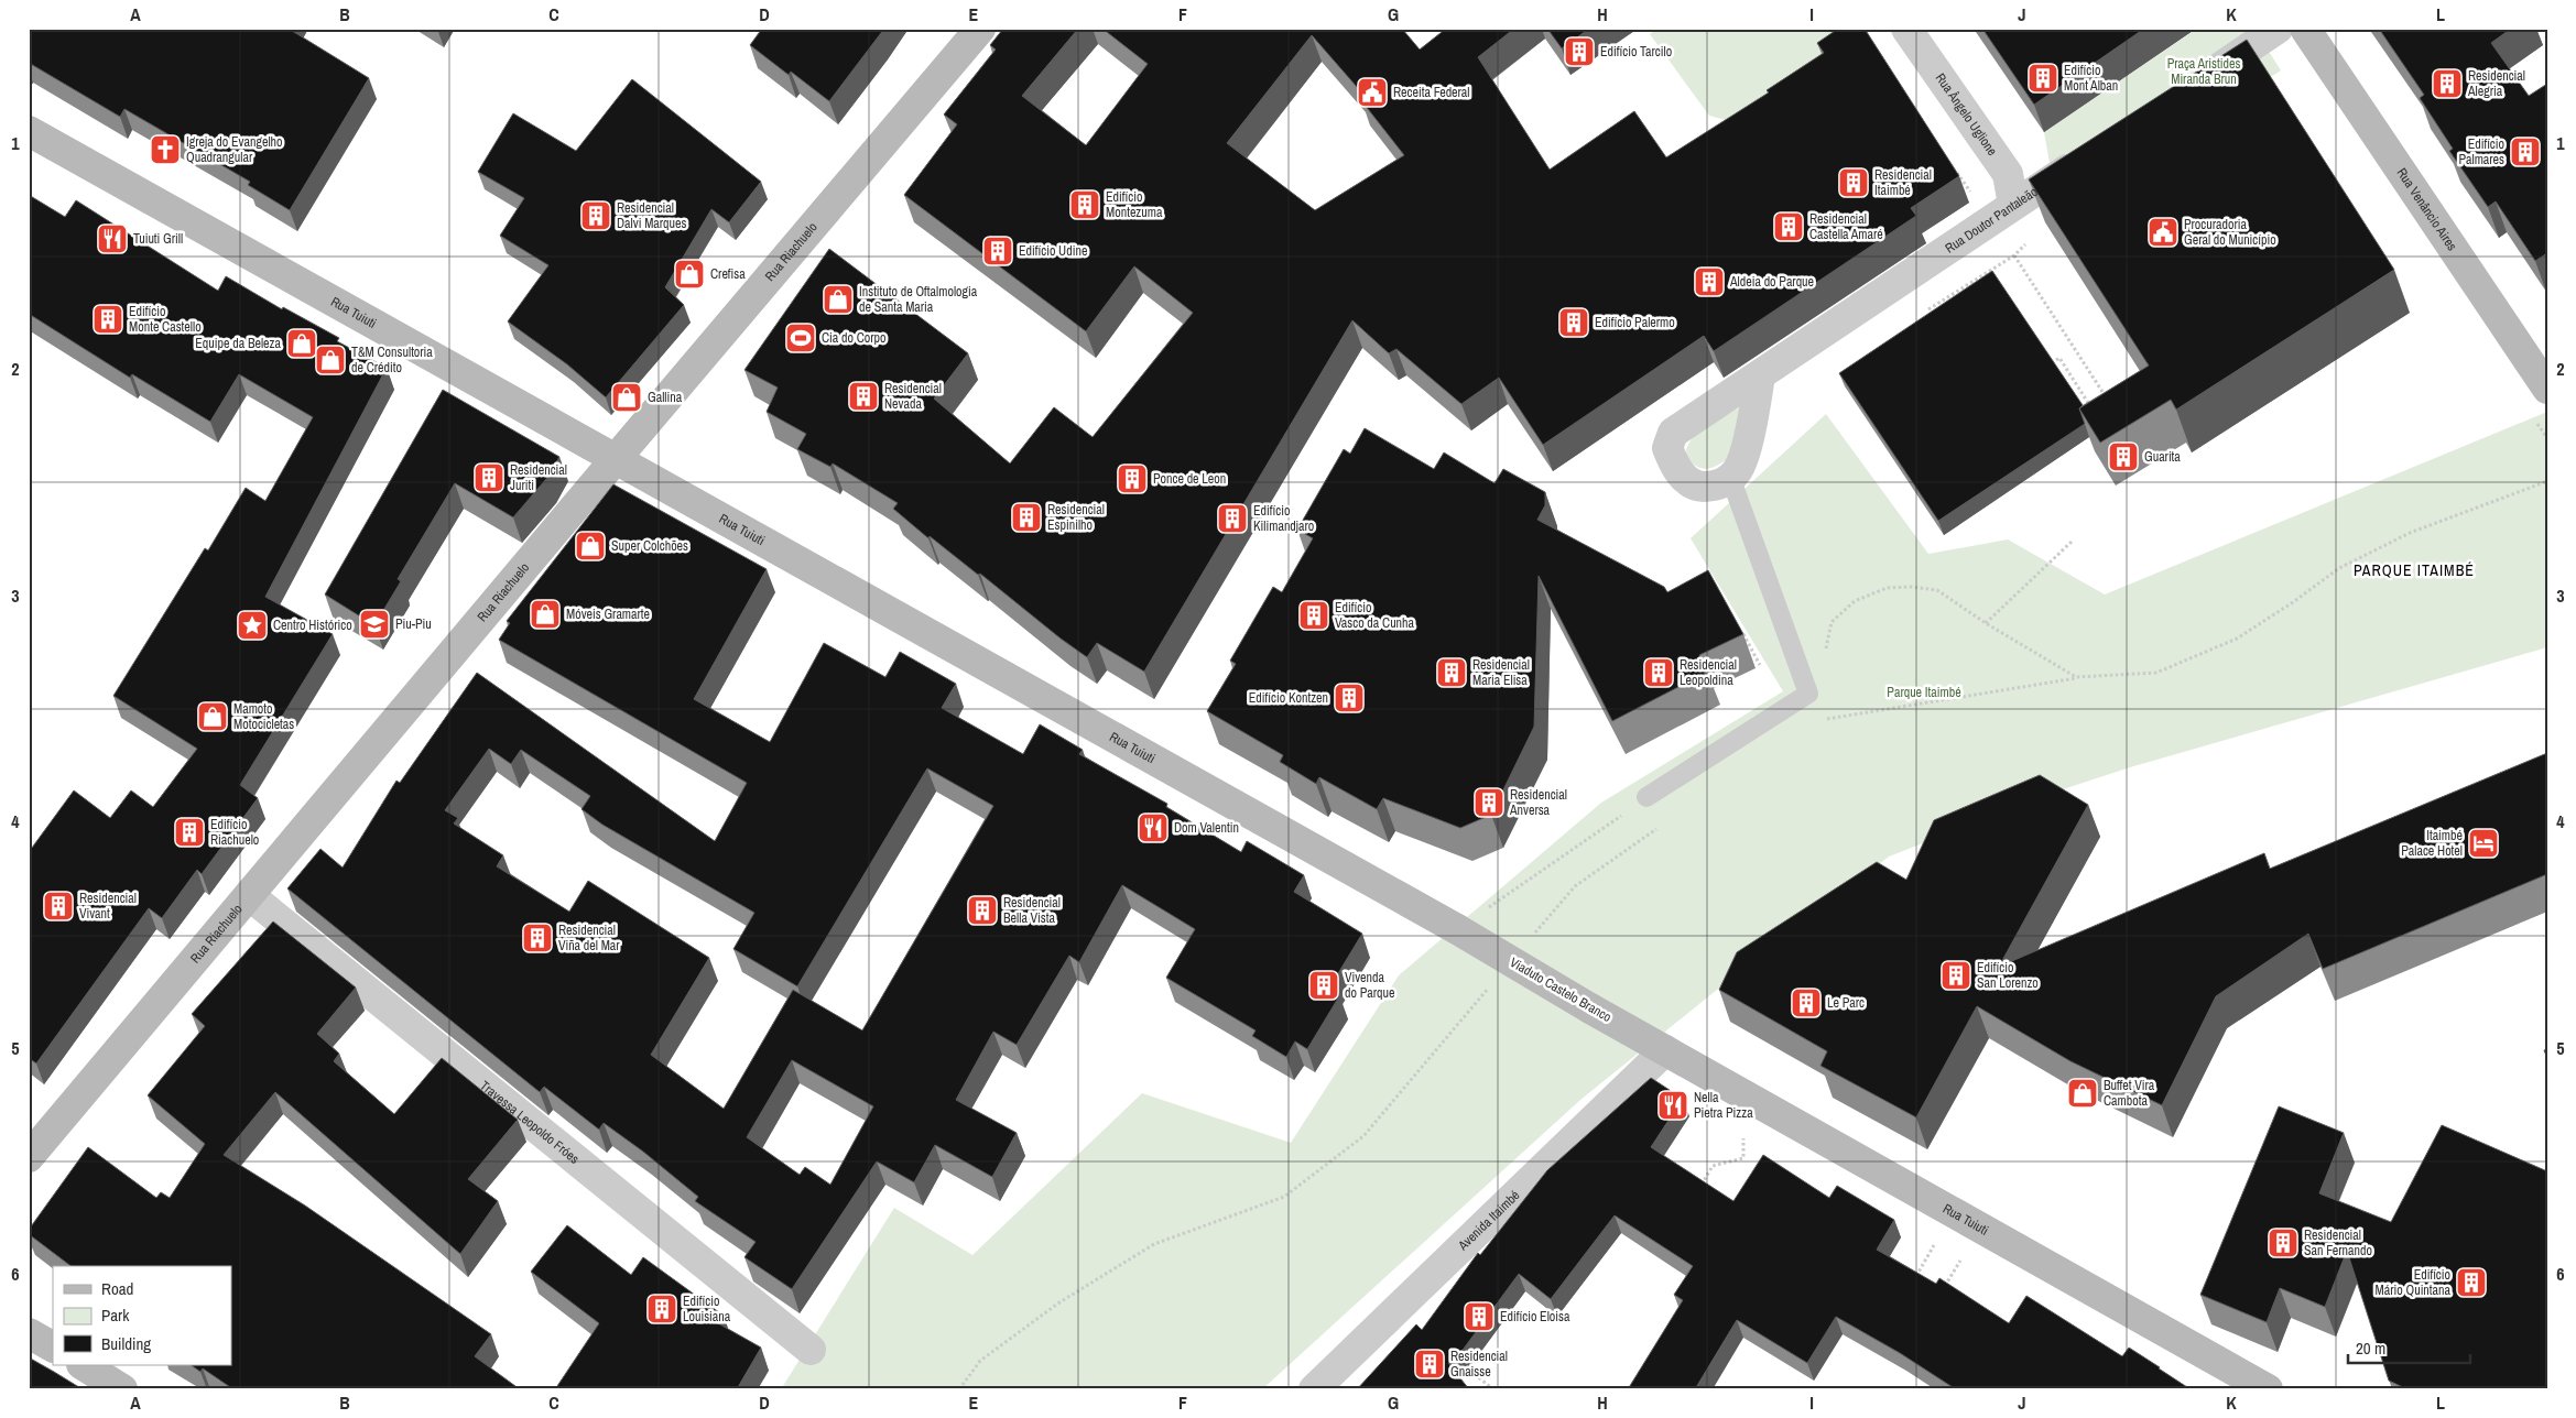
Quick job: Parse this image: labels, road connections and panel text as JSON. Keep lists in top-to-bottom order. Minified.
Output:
{"streets":{"street":["Rua Ângelo Uglione","Rua Venâncio Aires","Rua Doutor Pantaleão","Rua Riachuelo","Rua Tuiuti","Viaduto Castelo Branco","Travessa Leopoldo Fróes","Avenida Itaimbé"]},"crossings":[["Rua Ângelo Uglione","Rua Doutor Pantaleão"],["Rua Riachuelo","Rua Tuiuti"],["Rua Riachuelo","Travessa Leopoldo Fróes"],["Rua Tuiuti","Viaduto Castelo Branco"],["Rua Tuiuti","Avenida Itaimbé"],["Viaduto Castelo Branco","Avenida Itaimbé"]],"districts":["PARQUE ITAIMBÉ"],"parks":["Praça Aristides Miranda Brun","Parque Itaimbé"],"places":{"building":["Edifício Tarcilo","Edifício Mont Alban","Residencial Alegria","Edifício Palmares","Residencial Itaimbé","Edifício Montezuma","Residencial Dalvi Marques","Residencial Castella Amaré","Edifício Udine","Aldeia do Parque","Edifício Monte Castello","Edifício Palermo","Residencial Nevada","Guarita","Residencial Juriti","Ponce de Leon","Residencial Espinilho","Edifício Kilimandjaro","Edifício Vasco da Cunha","Residencial Maria Elisa","Residencial Leopoldina","Edifício Kontzen","Residencial Anversa","Edifício Riachuelo","Residencial Vivant","Residencial Bella Vista","Residencial Viña del Mar","Edifício San Lorenzo","Vivenda do Parque","Le Parc","Residencial San Fernando","Edifício Mário Quintana","Edifício Louisiana","Edifício Eloisa","Residencial Gnaisse"],"public building":["Receita Federal","Procuradoria Geral do Município"],"church":["Igreja do Evangelho Quadrangular"],"restaurant":["Tuiuti Grill","Dom Valentin","Nella Pietra Pizza"],"shop":["Crefisa","Instituto de Oftalmologia de Santa Maria","Equipe da Beleza","T&M Consultoria de Crédito","Gallina","Super Colchões","Móveis Gramarte","Mamoto Motocicletas","Buffet Vira Cambota"],"sports":["Cia do Corpo"],"school or university":["Piu-Piu"],"place":["Centro Histórico"],"hotel":["Itaimbé Palace Hotel"]},"legend":["Road","Park","Building"],"scale_bar":"20 m","grid":{"columns":["A","B","C","D","E","F","G","H","I","J","K","L"],"rows":["1","2","3","4","5","6"]}}
